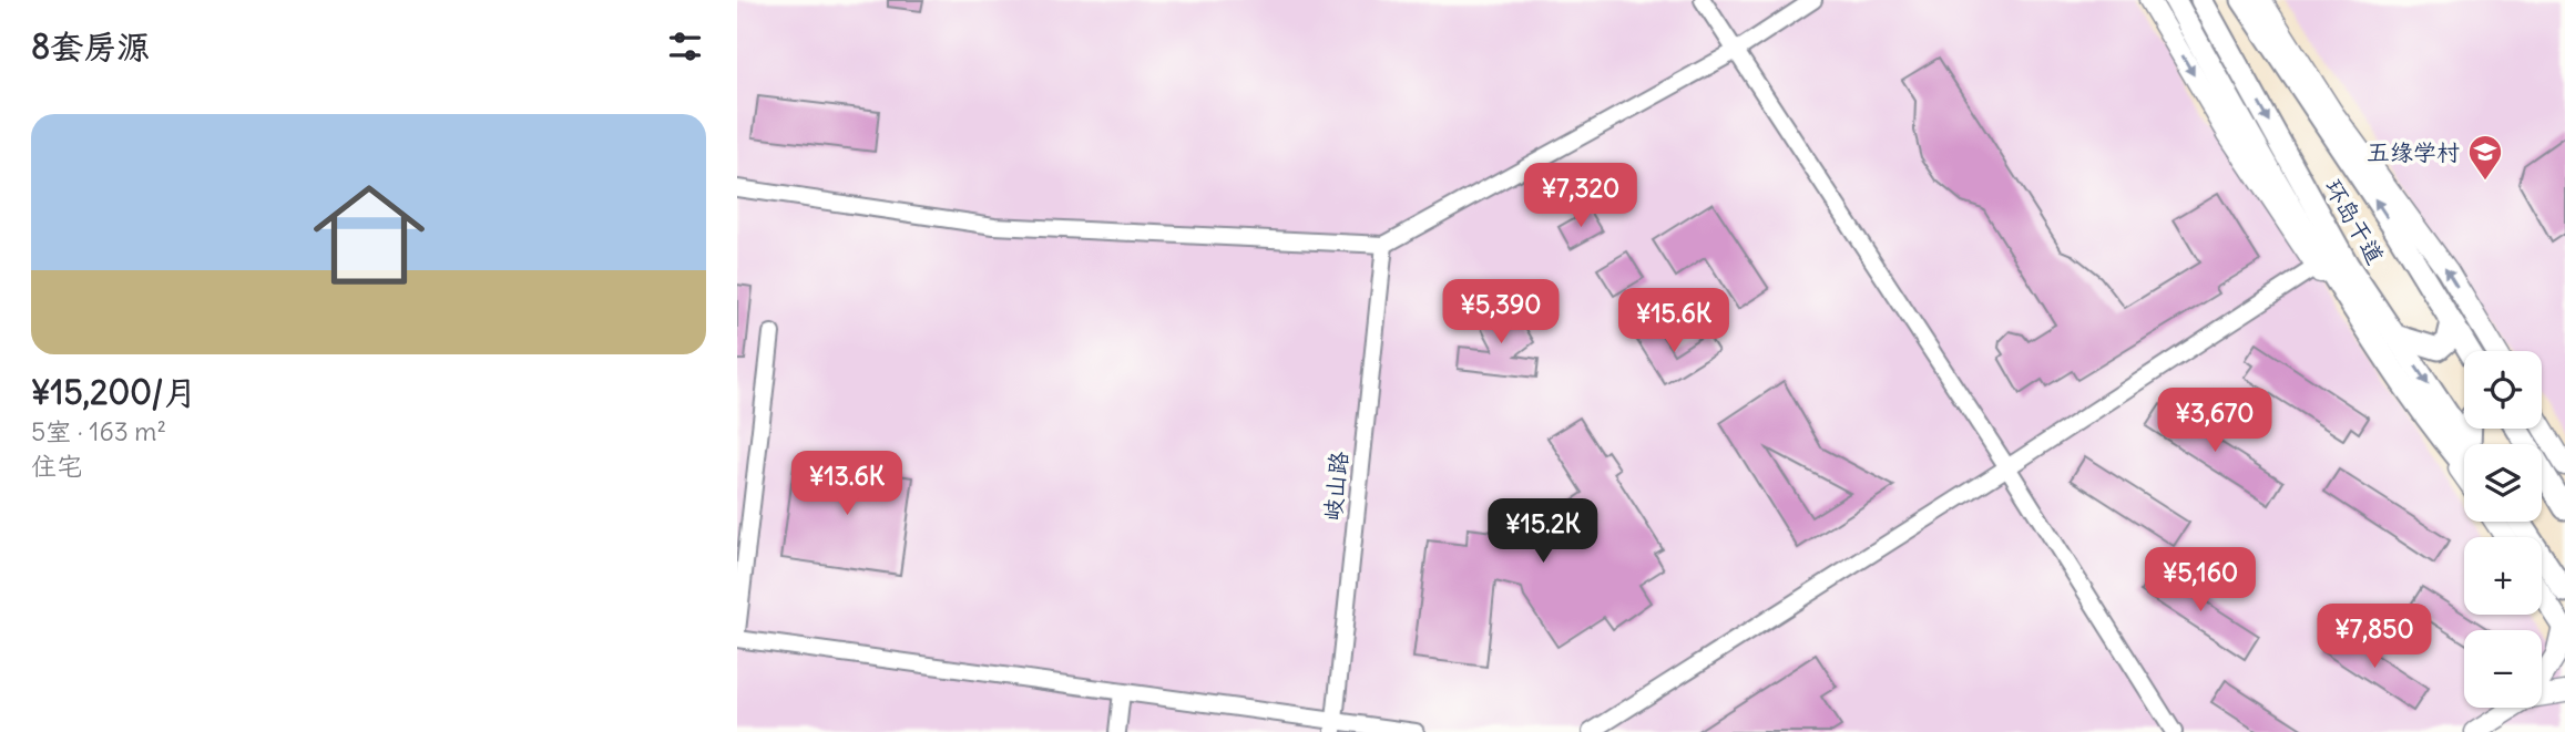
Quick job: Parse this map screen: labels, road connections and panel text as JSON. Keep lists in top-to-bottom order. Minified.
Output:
{"streets":{"highway":["环岛干道"],"street":["岐山路"]},"places":{"school or university":["五缘学村"]},"page":{"heading":"8套房源","list":[{"name":"¥15,200/月","note":"5室 · 163 m² · 住宅"}],"price":["¥7,320","¥5,390","¥15.6K","¥3,670","¥13.6K","¥15.2K","¥5,160","¥7,850"],"map_buttons":["+","−"]}}
